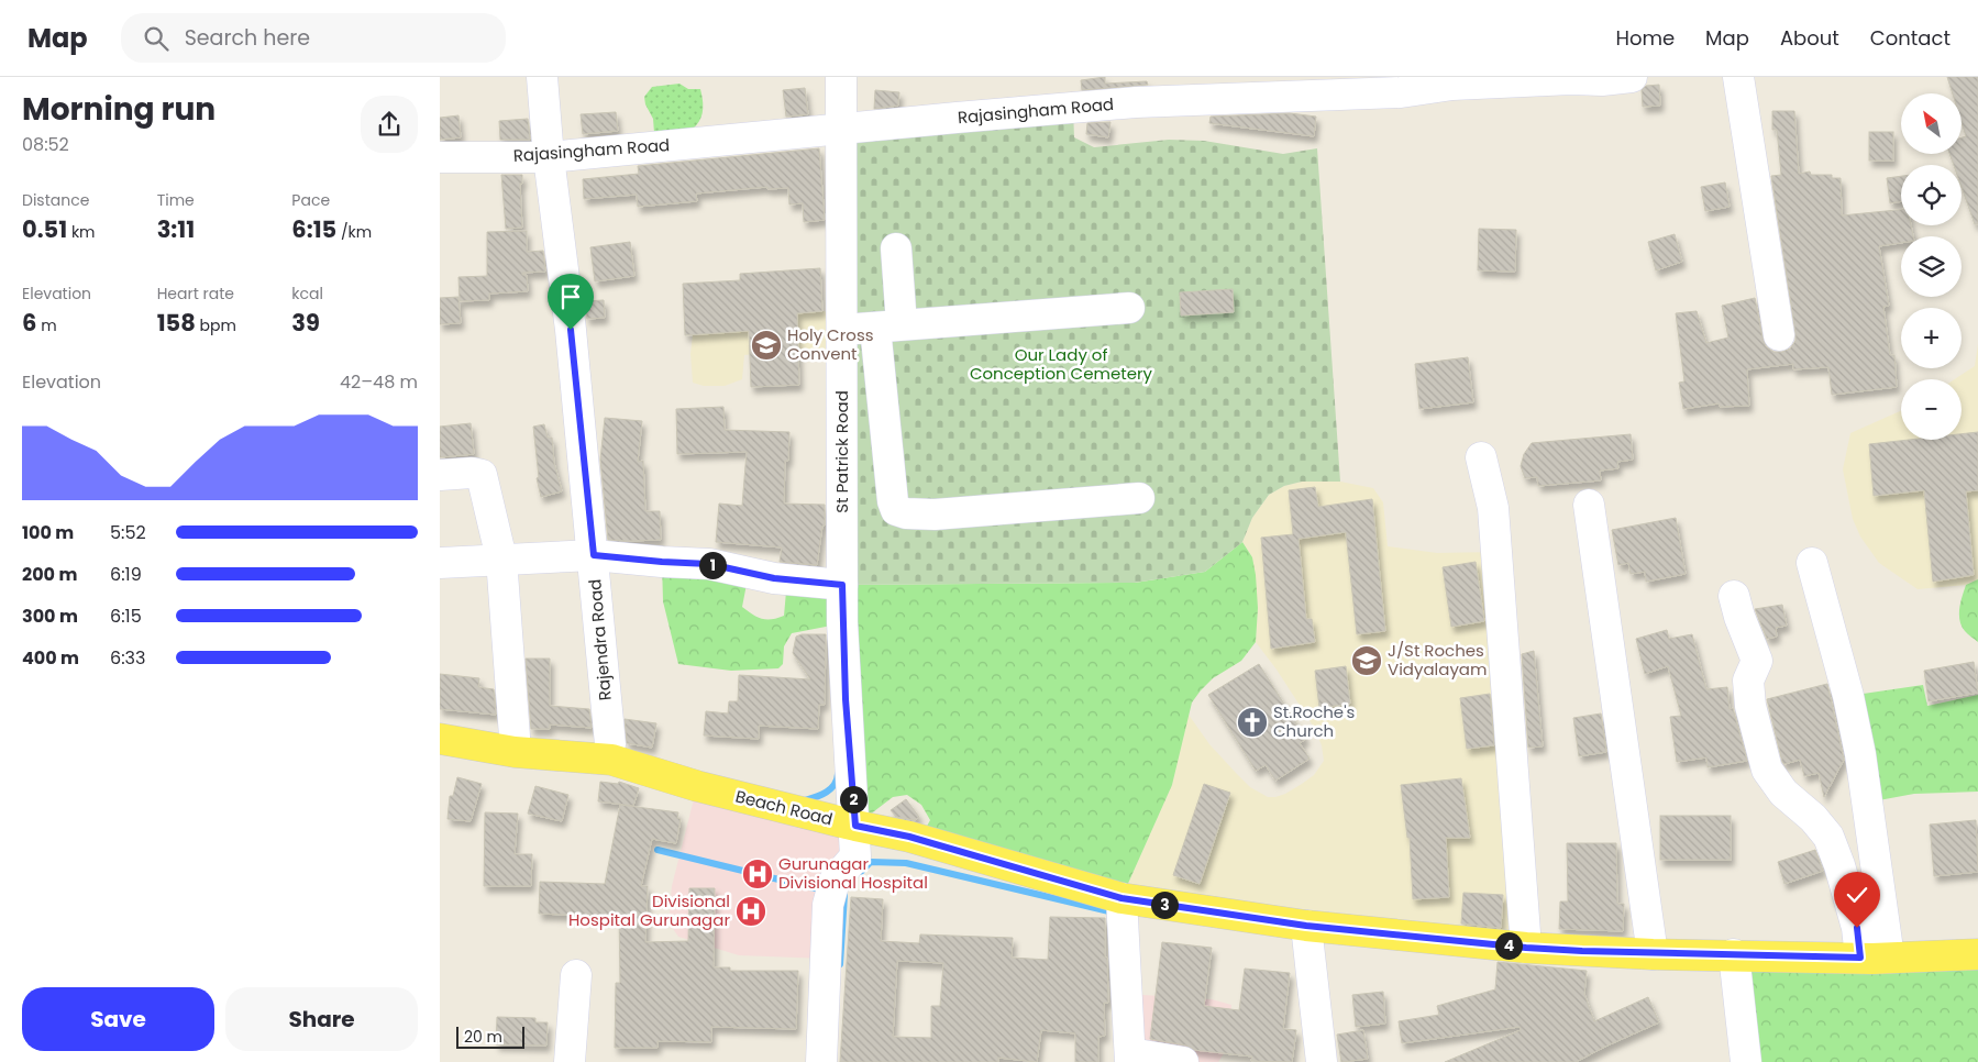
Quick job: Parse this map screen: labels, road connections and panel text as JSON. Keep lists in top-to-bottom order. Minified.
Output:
{"streets":{"main road":["Beach Road"],"street":["Rajasingham Road","St Patrick Road","Rajendra Road"]},"crossings":[["Rajasingham Road","St Patrick Road"],["Rajasingham Road","Rajendra Road"],["St Patrick Road","Beach Road"]],"parks":["Our Lady of Conception Cemetery"],"places":{"school or university":["Holy Cross Convent","J/St Roches Vidyalayam"],"church":["St.Roche's Church"],"hospital":["Gurunagar Divisional Hospital","Divisional Hospital Gurunagar"]},"scale_bar":"20 m","north":"top left","page":{"header":"Map","search":"Search here","nav":["Home","Map","About","Contact"],"heading":["Morning run","08:52"],"map_buttons":["+","−"],"stats":[["Distance","0.51 km"],["Time","3:11"],["Pace","6:15 /km"],["Elevation","6 m"],["Heart rate","158 bpm"],["kcal","39"]],"chart":["Elevation","42–48 m"],"list":[{"name":"100 m","note":"5:52"},{"name":"200 m","note":"6:19"},{"name":"300 m","note":"6:15"},{"name":"400 m","note":"6:33"}],"pins":["1","2","3","4"],"buttons":["Save","Share"],"scale":"20 m"}}
